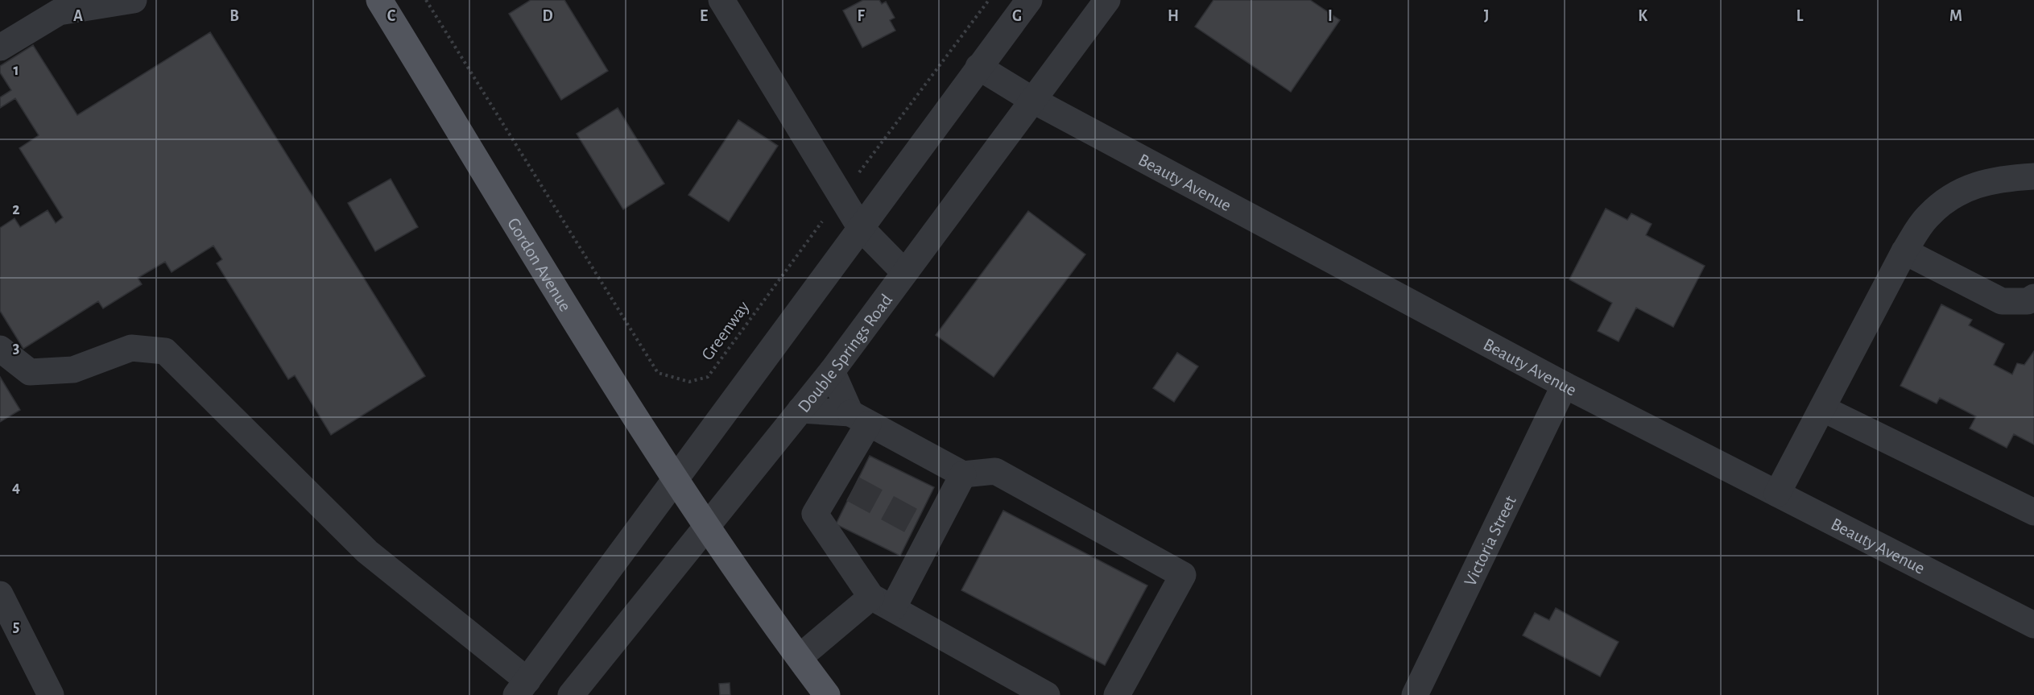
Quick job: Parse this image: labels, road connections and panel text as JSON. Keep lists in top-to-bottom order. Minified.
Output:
{"streets":{"main road":["Gordon Avenue"],"street":["Beauty Avenue","Double Springs Road","Victoria Street"],"path":["Greenway"]},"crossings":[["Beauty Avenue","Double Springs Road"],["Beauty Avenue","Victoria Street"],["Gordon Avenue","Double Springs Road"]],"grid":{"columns":["A","B","C","D","E","F","G","H","I","J","K","L","M"],"rows":["1","2","3","4","5"]}}
